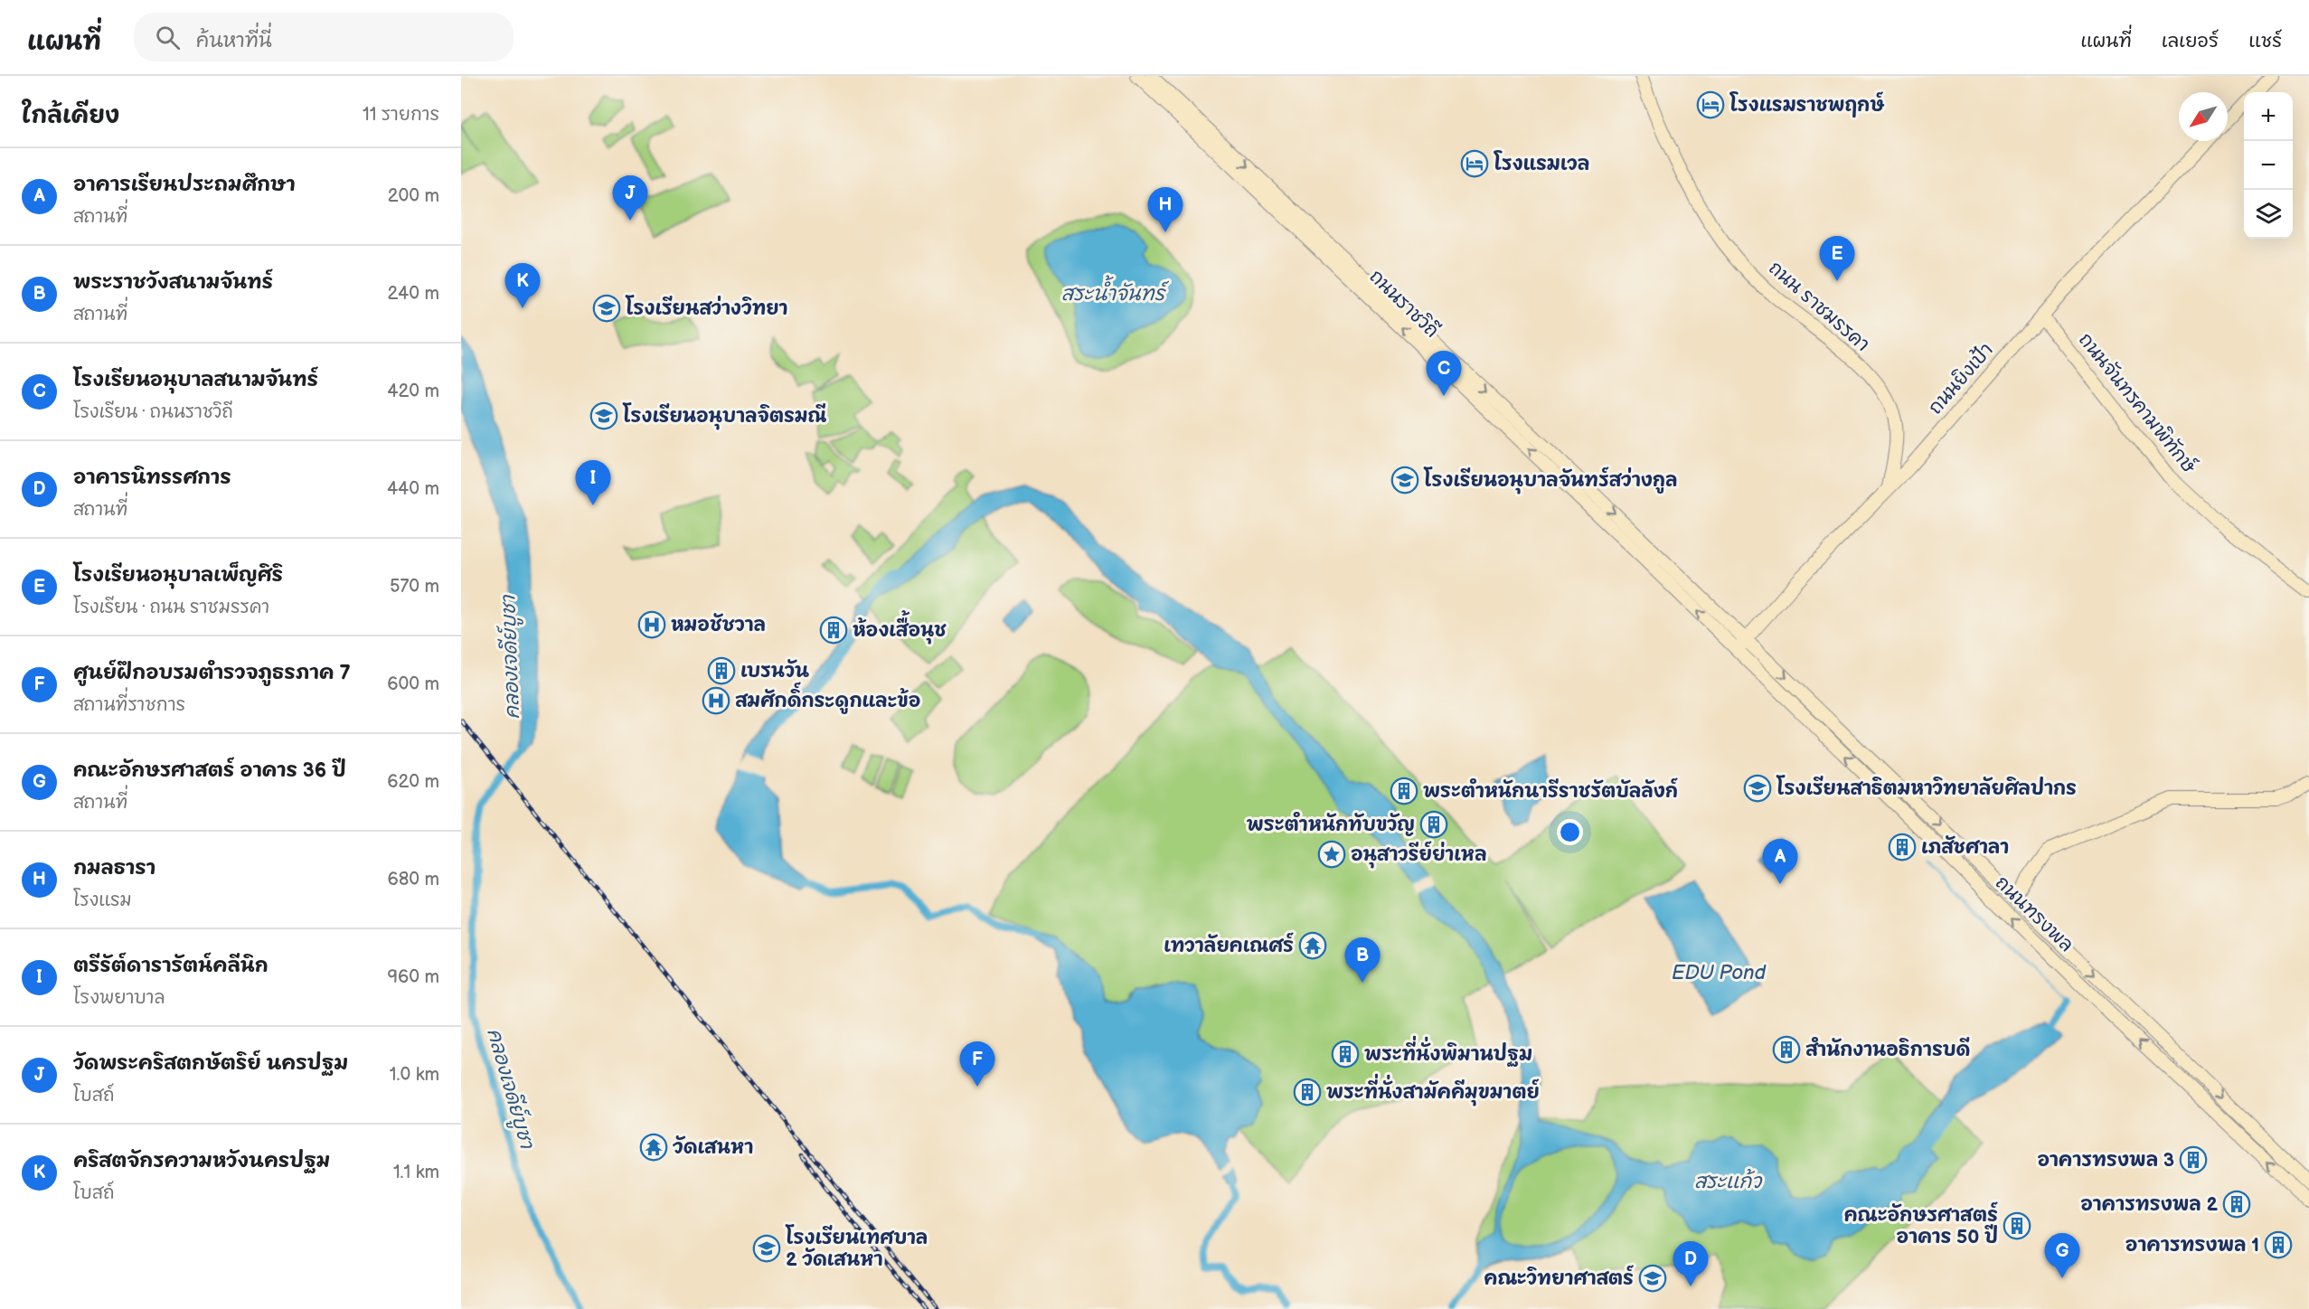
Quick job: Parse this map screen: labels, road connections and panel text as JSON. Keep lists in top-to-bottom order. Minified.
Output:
{"streets":{"main road":["ถนนราชวิถี","ถนน ราชมรรคา","ถนนยิงเป้า","ถนนจันทรคามพิทักษ์","ถนนทรงพล"]},"crossings":[["ถนนราชวิถี","ถนนยิงเป้า"],["ถนนราชวิถี","ถนนทรงพล"],["ถนน ราชมรรคา","ถนนยิงเป้า"],["ถนนยิงเป้า","ถนนจันทรคามพิทักษ์"],["ถนนยิงเป้า","ถนนทรงพล"]],"water":["สระน้ำจันทร์","คลองเจดีย์บูชา","EDU Pond","สระแก้ว"],"places":{"hotel":["โรงแรมราชพฤกษ์","โรงแรมเวล"],"school or university":["โรงเรียนสว่างวิทยา","โรงเรียนอนุบาลจิตรมณี","โรงเรียนอนุบาลจันทร์สว่างกูล","โรงเรียนสาธิตมหาวิทยาลัยศิลปากร","โรงเรียนเทศบาล 2 วัดเสนหา","คณะวิทยาศาสตร์"],"hospital":["หมอชัชวาล","สมศักดิ์กระดูกและข้อ"],"building":["ห้องเสื้อนุช","เบรนวัน","พระตำหนักนารีราชรัตบัลลังก์","พระตำหนักทับขวัญ","เภสัชศาลา","สำนักงานอธิการบดี","พระที่นั่งพิมานปฐม","พระที่นั่งสามัคคีมุขมาตย์","อาคารทรงพล 3","อาคารทรงพล 2","คณะอักษรศาสตร์ อาคาร 50 ปี","อาคารทรงพล 1"],"place":["อนุสาวรีย์ย่าเหล"],"temple":["เทวาลัยคเณศร์","วัดเสนหา"]},"north":"bottom left","page":{"header":"แผนที่","search":"ค้นหาที่นี่","nav":["แผนที่","เลเยอร์","แชร์"],"heading":["ใกล้เคียง","11 รายการ"],"map_buttons":["+","−"],"list":[{"mark":"A","name":"อาคารเรียนประถมศึกษา","note":"สถานที่","value":"200 m"},{"mark":"B","name":"พระราชวังสนามจันทร์","note":"สถานที่","value":"240 m"},{"mark":"C","name":"โรงเรียนอนุบาลสนามจันทร์","note":"โรงเรียน · ถนนราชวิถี","value":"420 m"},{"mark":"D","name":"อาคารนิทรรศการ","note":"สถานที่","value":"440 m"},{"mark":"E","name":"โรงเรียนอนุบาลเพ็ญศิริ","note":"โรงเรียน · ถนน ราชมรรคา","value":"570 m"},{"mark":"F","name":"ศูนย์ฝึกอบรมตำรวจภูธรภาค 7","note":"สถานที่ราชการ","value":"600 m"},{"mark":"G","name":"คณะอักษรศาสตร์ อาคาร 36 ปี","note":"สถานที่","value":"620 m"},{"mark":"H","name":"กมลธารา","note":"โรงแรม","value":"680 m"},{"mark":"I","name":"ตรีรัต์ดารารัตน์คลีนิก","note":"โรงพยาบาล","value":"960 m"},{"mark":"J","name":"วัดพระคริสตกษัตริย์ นครปฐม","note":"โบสถ์","value":"1.0 km"},{"mark":"K","name":"คริสตจักรความหวังนครปฐม","note":"โบสถ์","value":"1.1 km"}],"pins":["J","H","E","K","C","I","A","B","F","G","D"]}}
